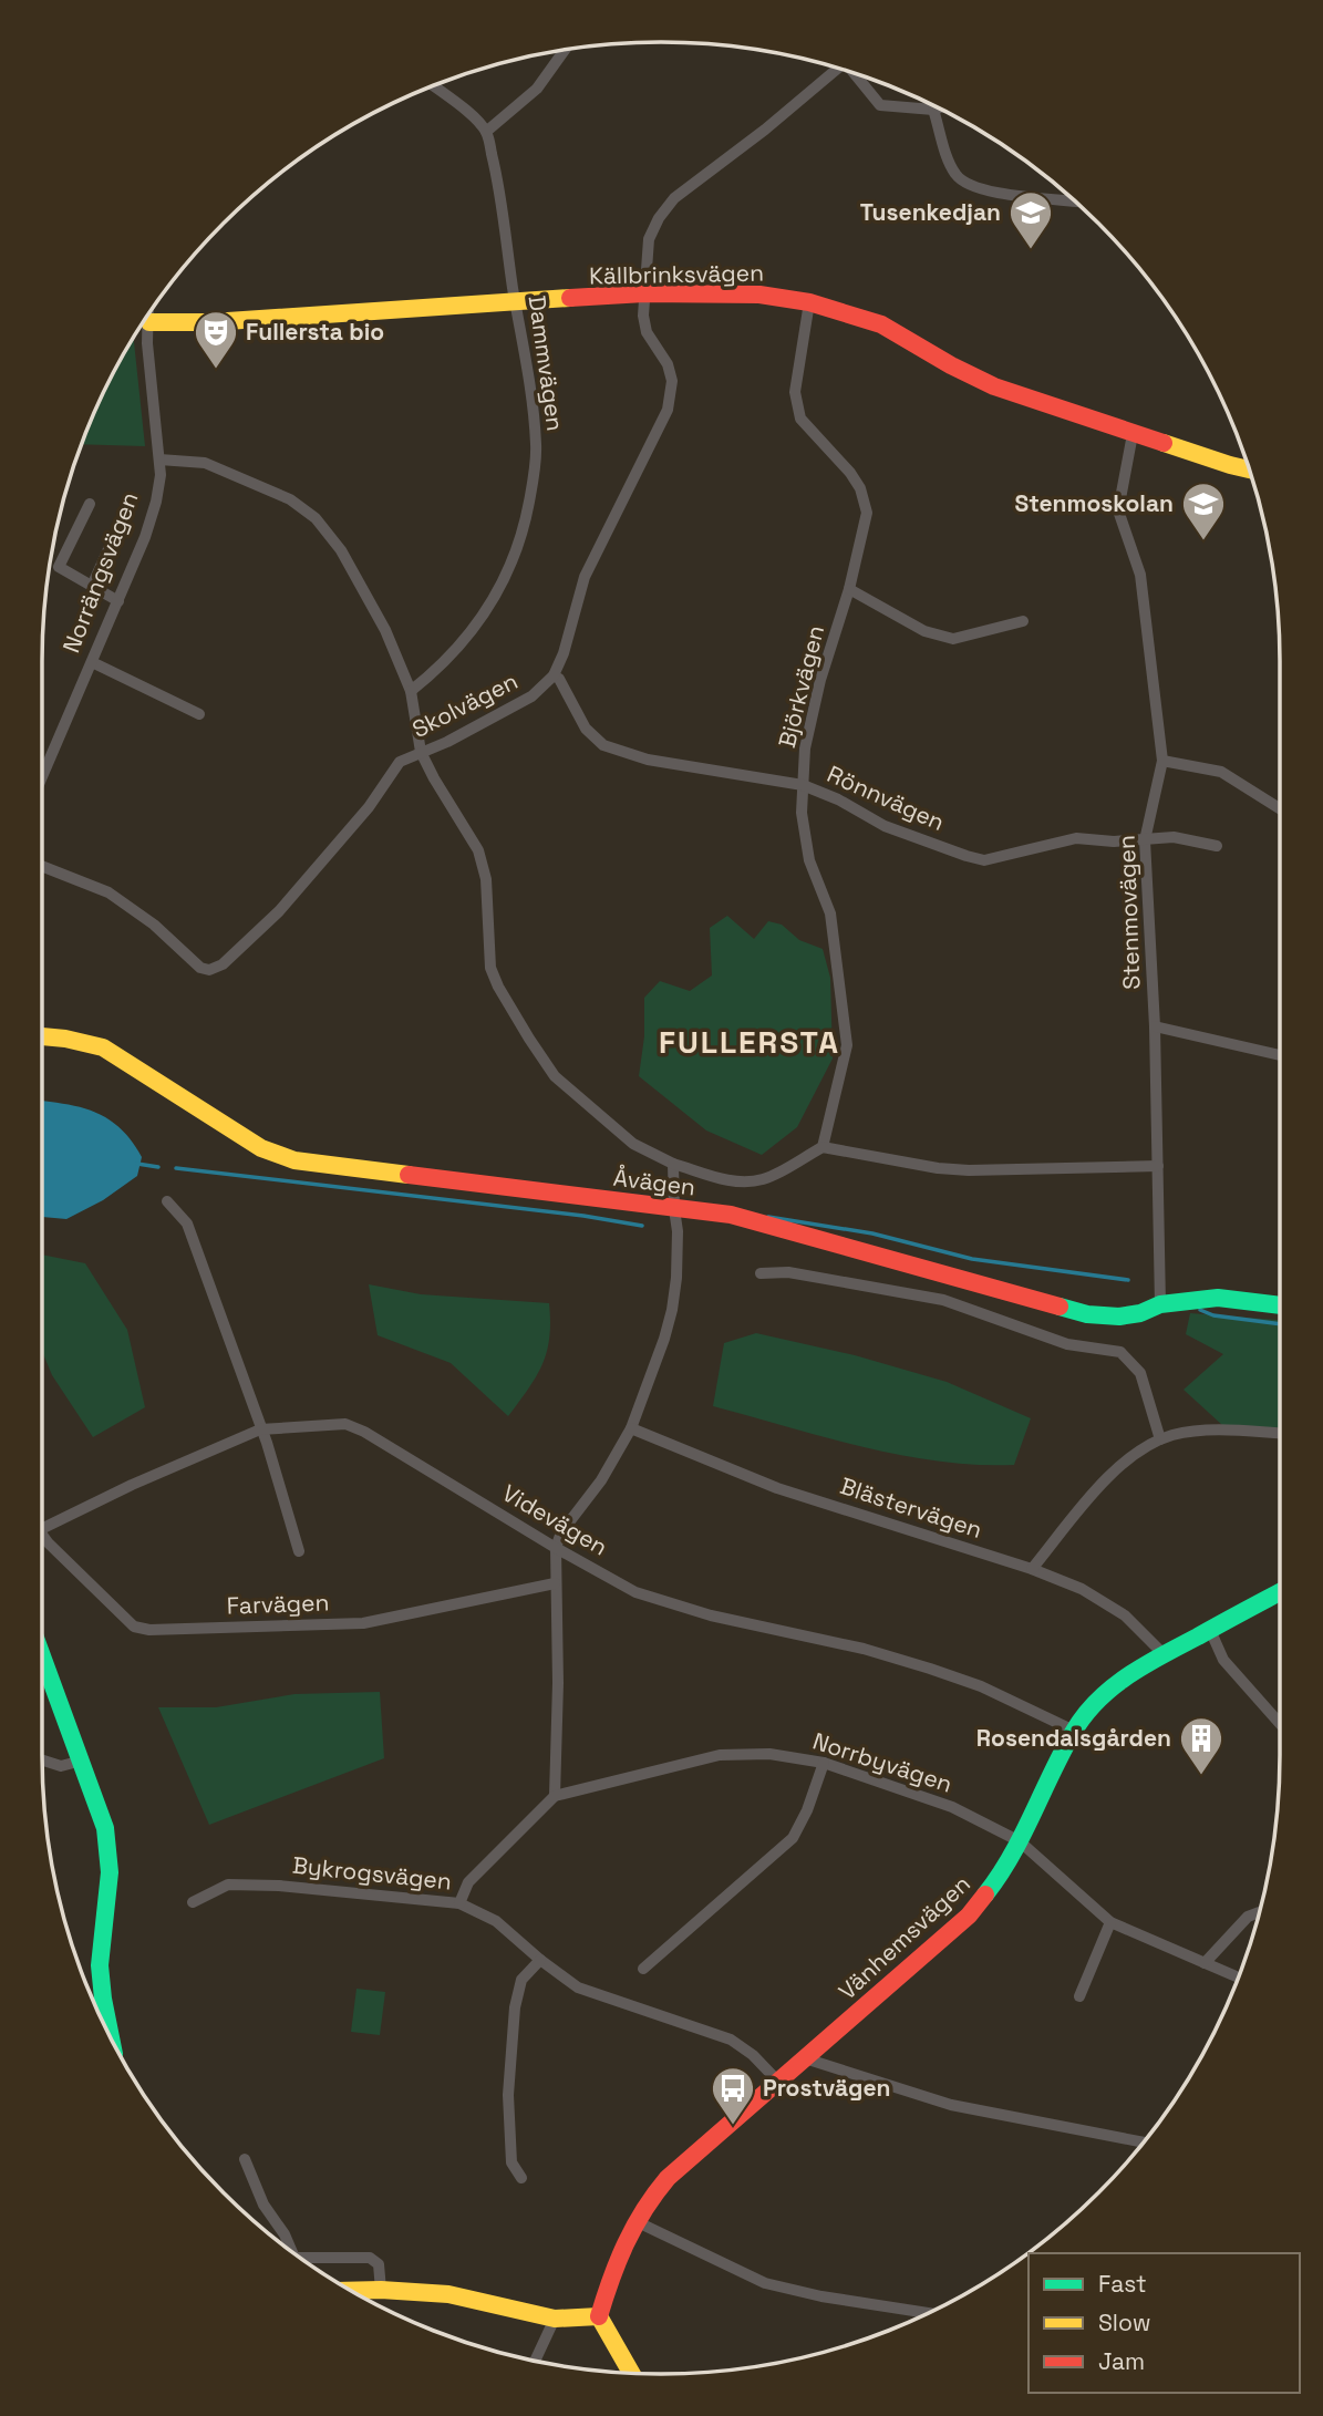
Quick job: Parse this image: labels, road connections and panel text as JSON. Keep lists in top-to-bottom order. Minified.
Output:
{"streets":{"street":["Källbrinksvägen","Dammvägen","Norrängsvägen","Björkvägen","Skolvägen","Rönnvägen","Stenmovägen","Åvägen","Blästervägen","Videvägen","Farvägen","Norrbyvägen","Bykrogsvägen","Vänhemsvägen"]},"crossings":[["Källbrinksvägen","Dammvägen"],["Källbrinksvägen","Norrängsvägen"],["Källbrinksvägen","Björkvägen"],["Källbrinksvägen","Skolvägen"],["Källbrinksvägen","Stenmovägen"],["Björkvägen","Rönnvägen"],["Skolvägen","Rönnvägen"],["Rönnvägen","Stenmovägen"],["Stenmovägen","Åvägen"],["Blästervägen","Vänhemsvägen"],["Videvägen","Vänhemsvägen"],["Norrbyvägen","Vänhemsvägen"],["Bykrogsvägen","Vänhemsvägen"]],"districts":["FULLERSTA"],"places":{"school or university":["Tusenkedjan","Stenmoskolan"],"theatre":["Fullersta bio"],"building":["Rosendalsgården"],"bus stop":["Prostvägen"]},"legend":["Fast","Slow","Jam"]}
